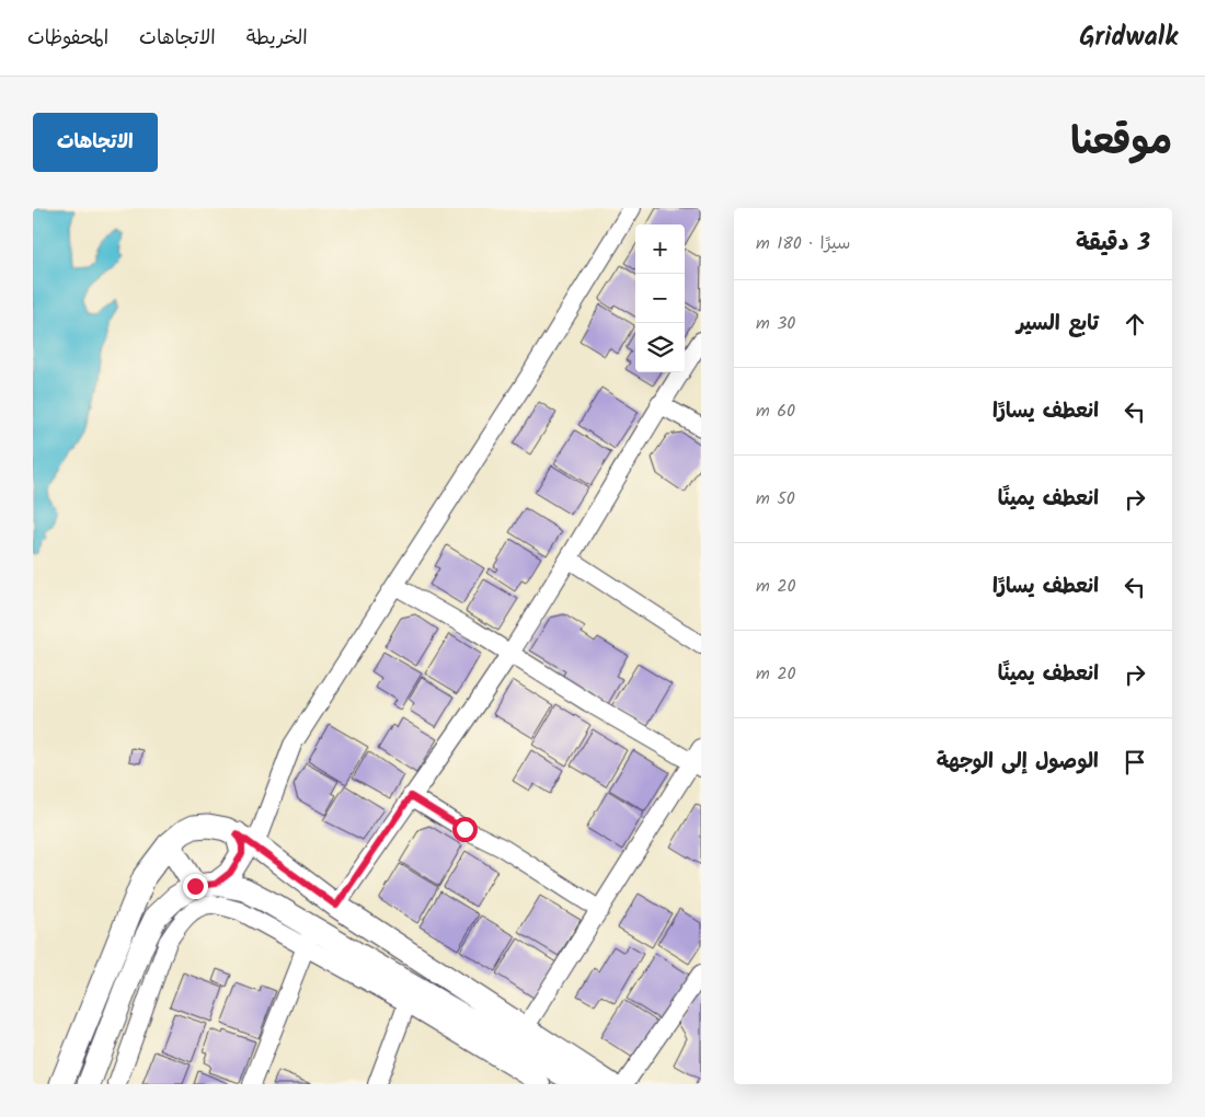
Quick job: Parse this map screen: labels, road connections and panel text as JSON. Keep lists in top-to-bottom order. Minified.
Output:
{"page":{"header":"Gridwalk","nav":["الخريطة","الاتجاهات","المحفوظات"],"title":"موقعنا","buttons":"الاتجاهات","heading":["3 دقيقة","سيرًا · 180 m"],"map_buttons":["+","−"],"list":[["تابع السير","30 m"],["انعطف يسارًا","60 m"],["انعطف يمينًا","50 m"],["انعطف يسارًا","20 m"],["انعطف يمينًا","20 m"],"الوصول إلى الوجهة"]}}
